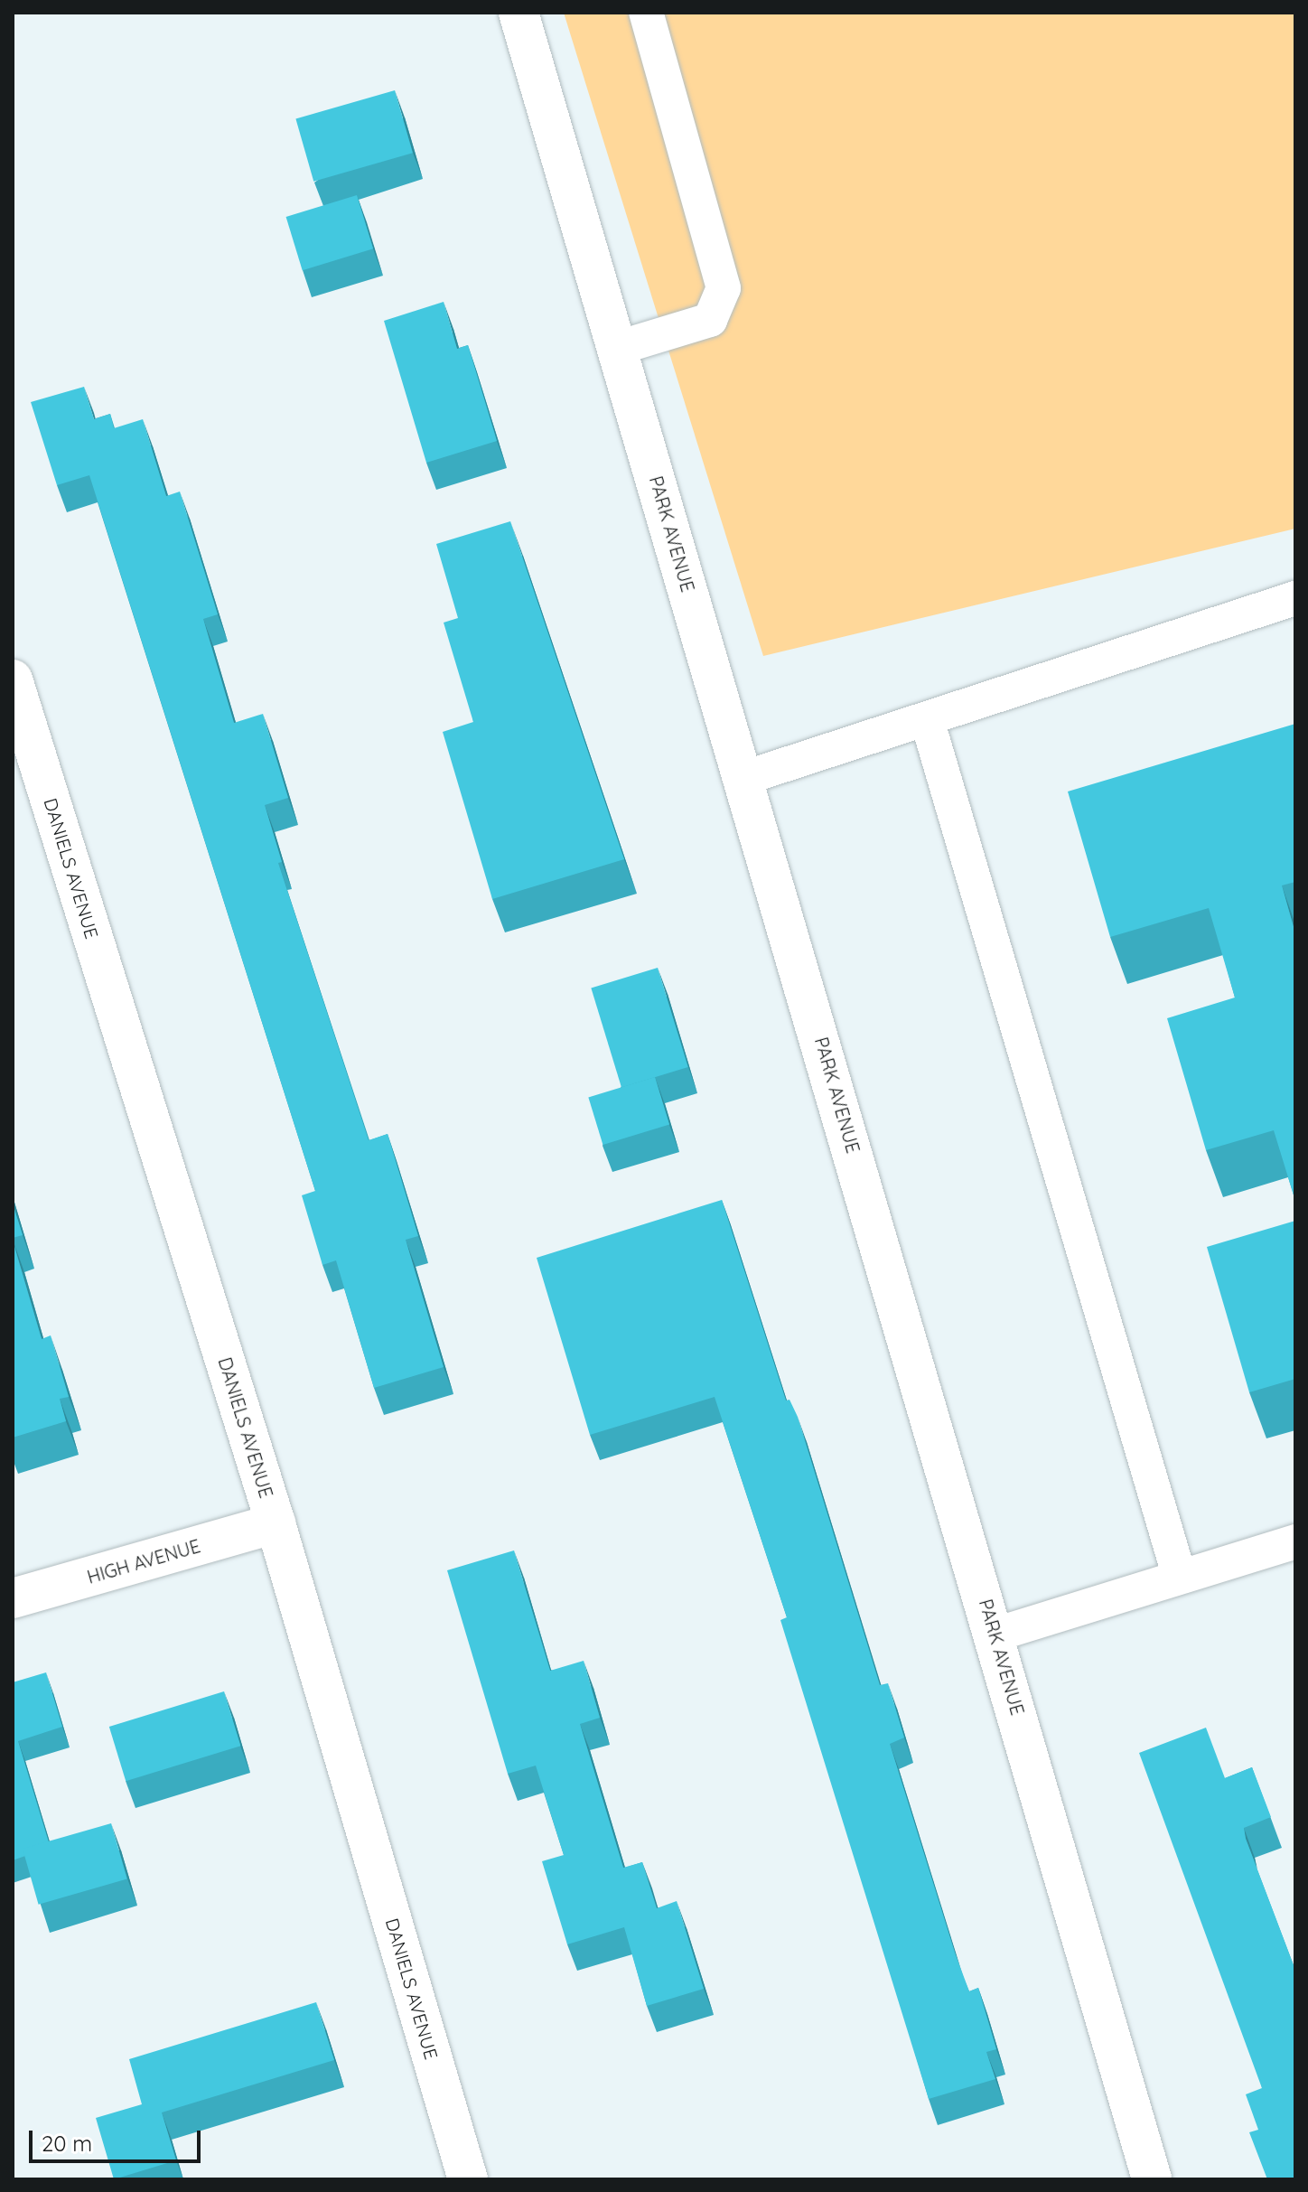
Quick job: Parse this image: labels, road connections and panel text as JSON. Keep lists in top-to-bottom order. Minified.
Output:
{"streets":{"street":["PARK AVENUE","DANIELS AVENUE","HIGH AVENUE"]},"crossings":[["DANIELS AVENUE","HIGH AVENUE"]],"scale_bar":"20 m"}
